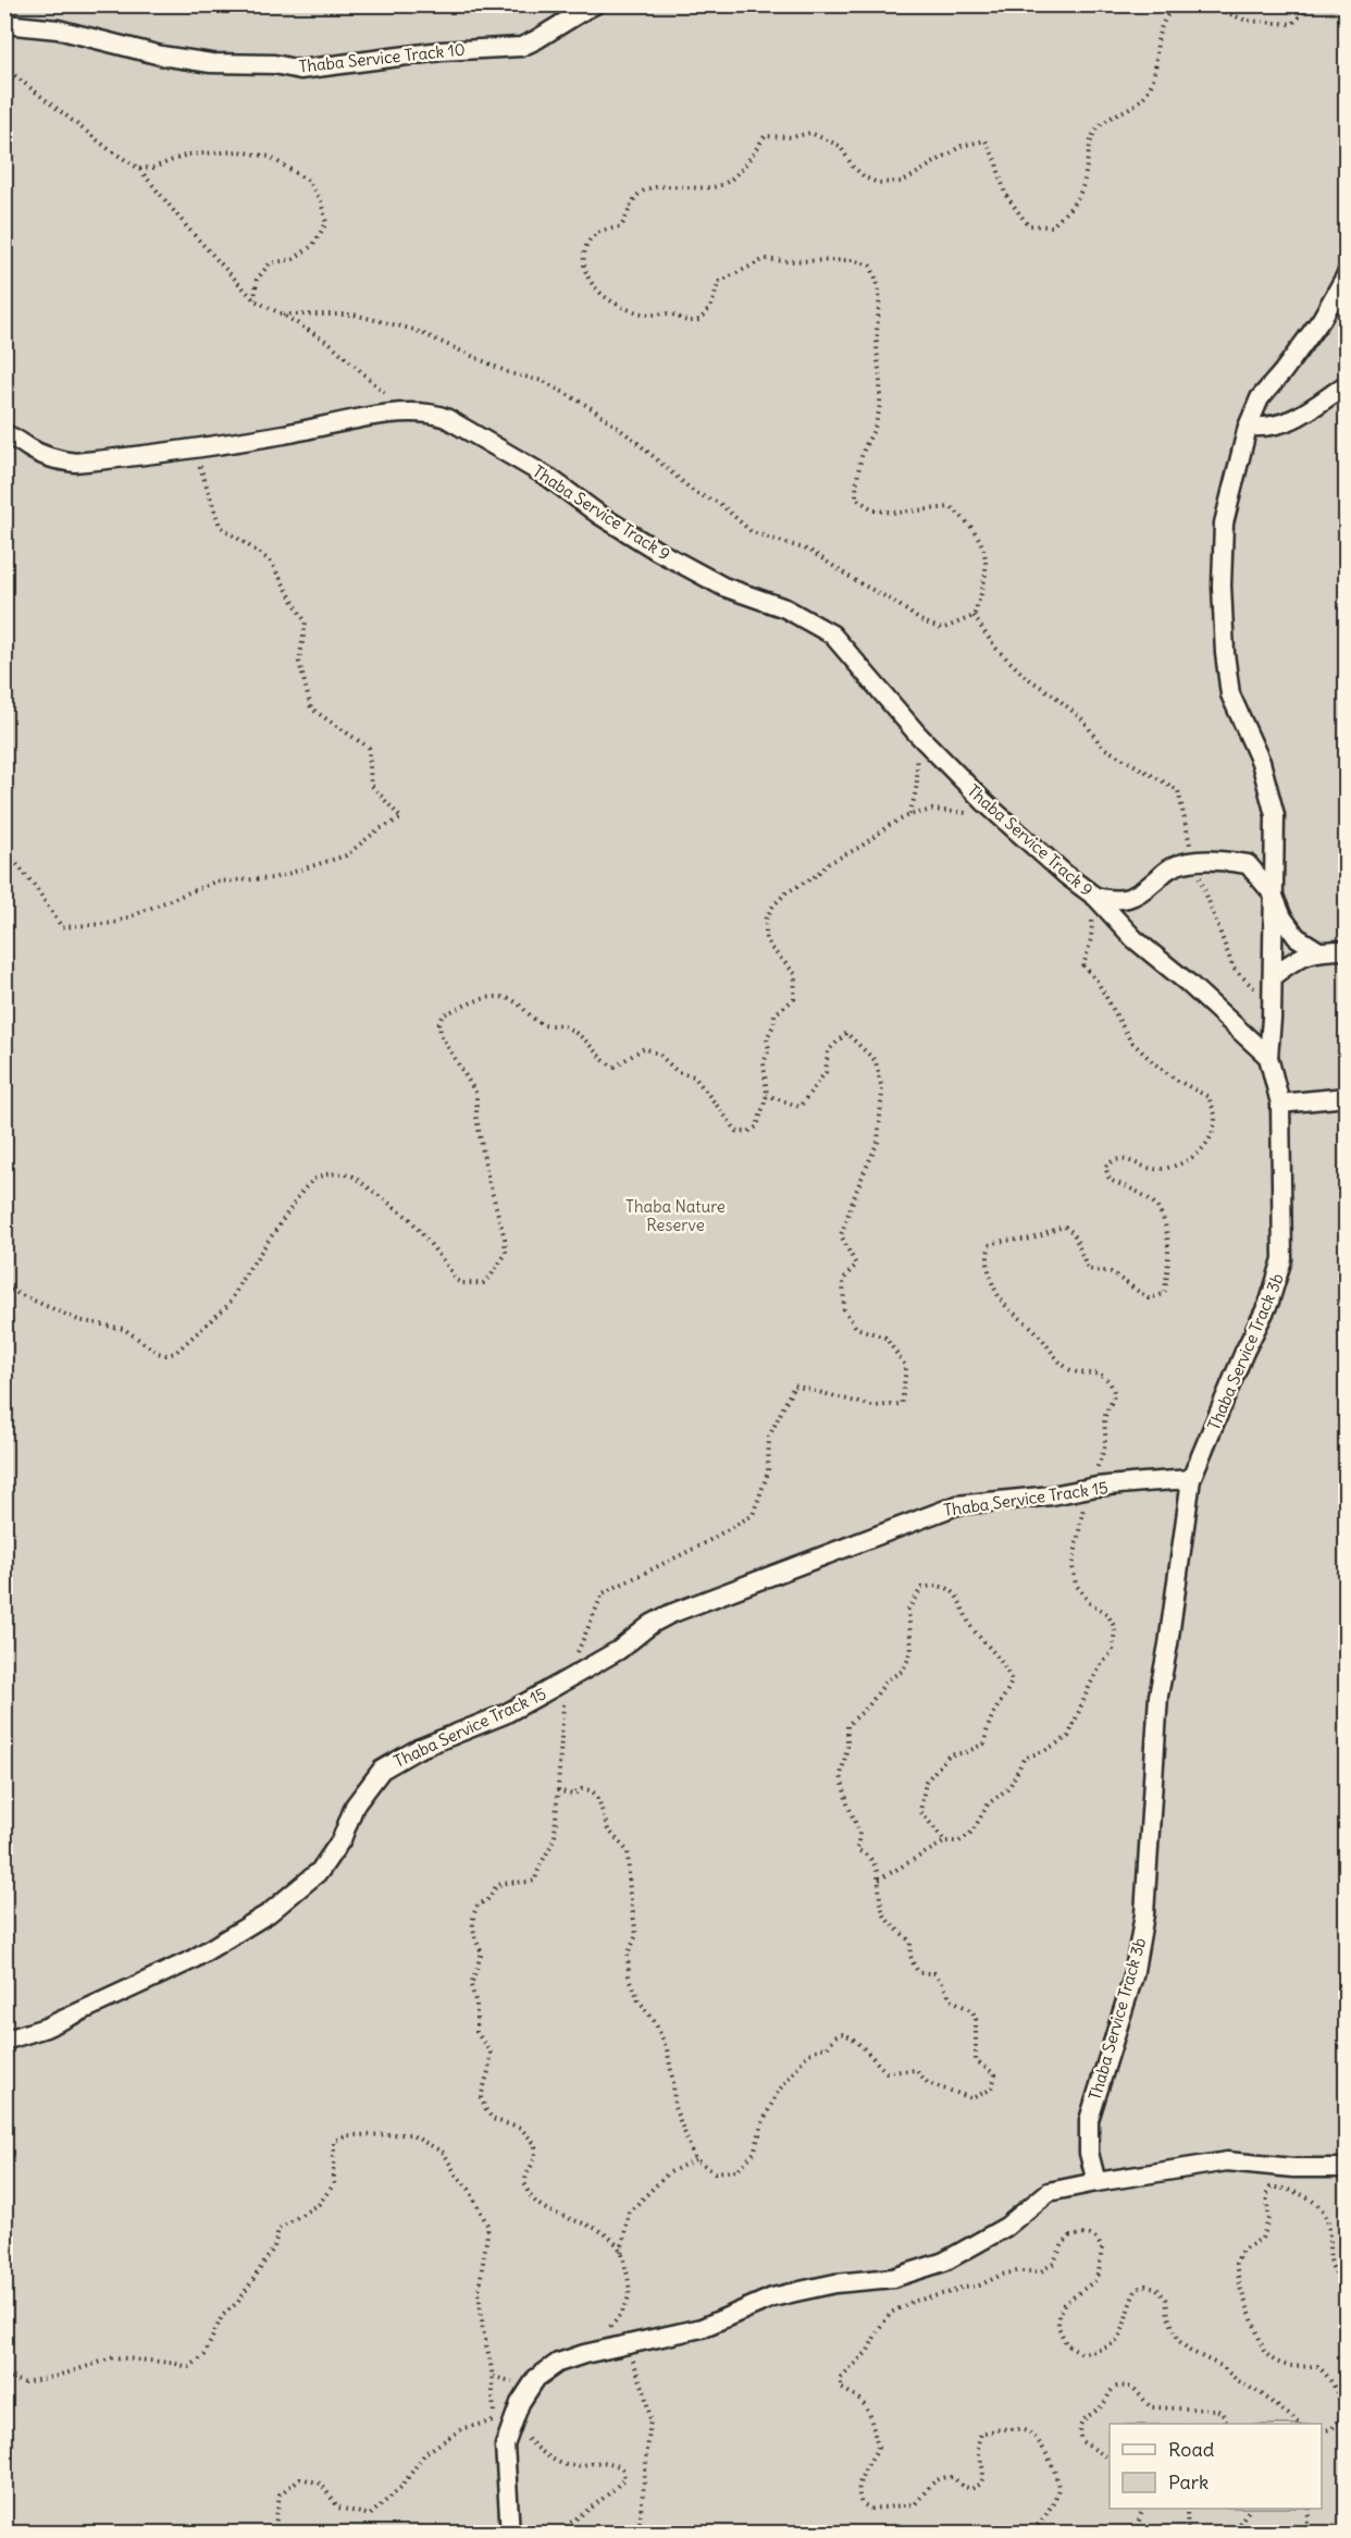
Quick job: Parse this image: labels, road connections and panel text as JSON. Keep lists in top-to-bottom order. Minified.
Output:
{"streets":{"street":["Thaba Service Track 10","Thaba Service Track 9","Thaba Service Track 3b","Thaba Service Track 15"]},"crossings":[["Thaba Service Track 9","Thaba Service Track 3b"],["Thaba Service Track 3b","Thaba Service Track 15"]],"parks":["Thaba Nature Reserve"],"legend":["Road","Park"]}
